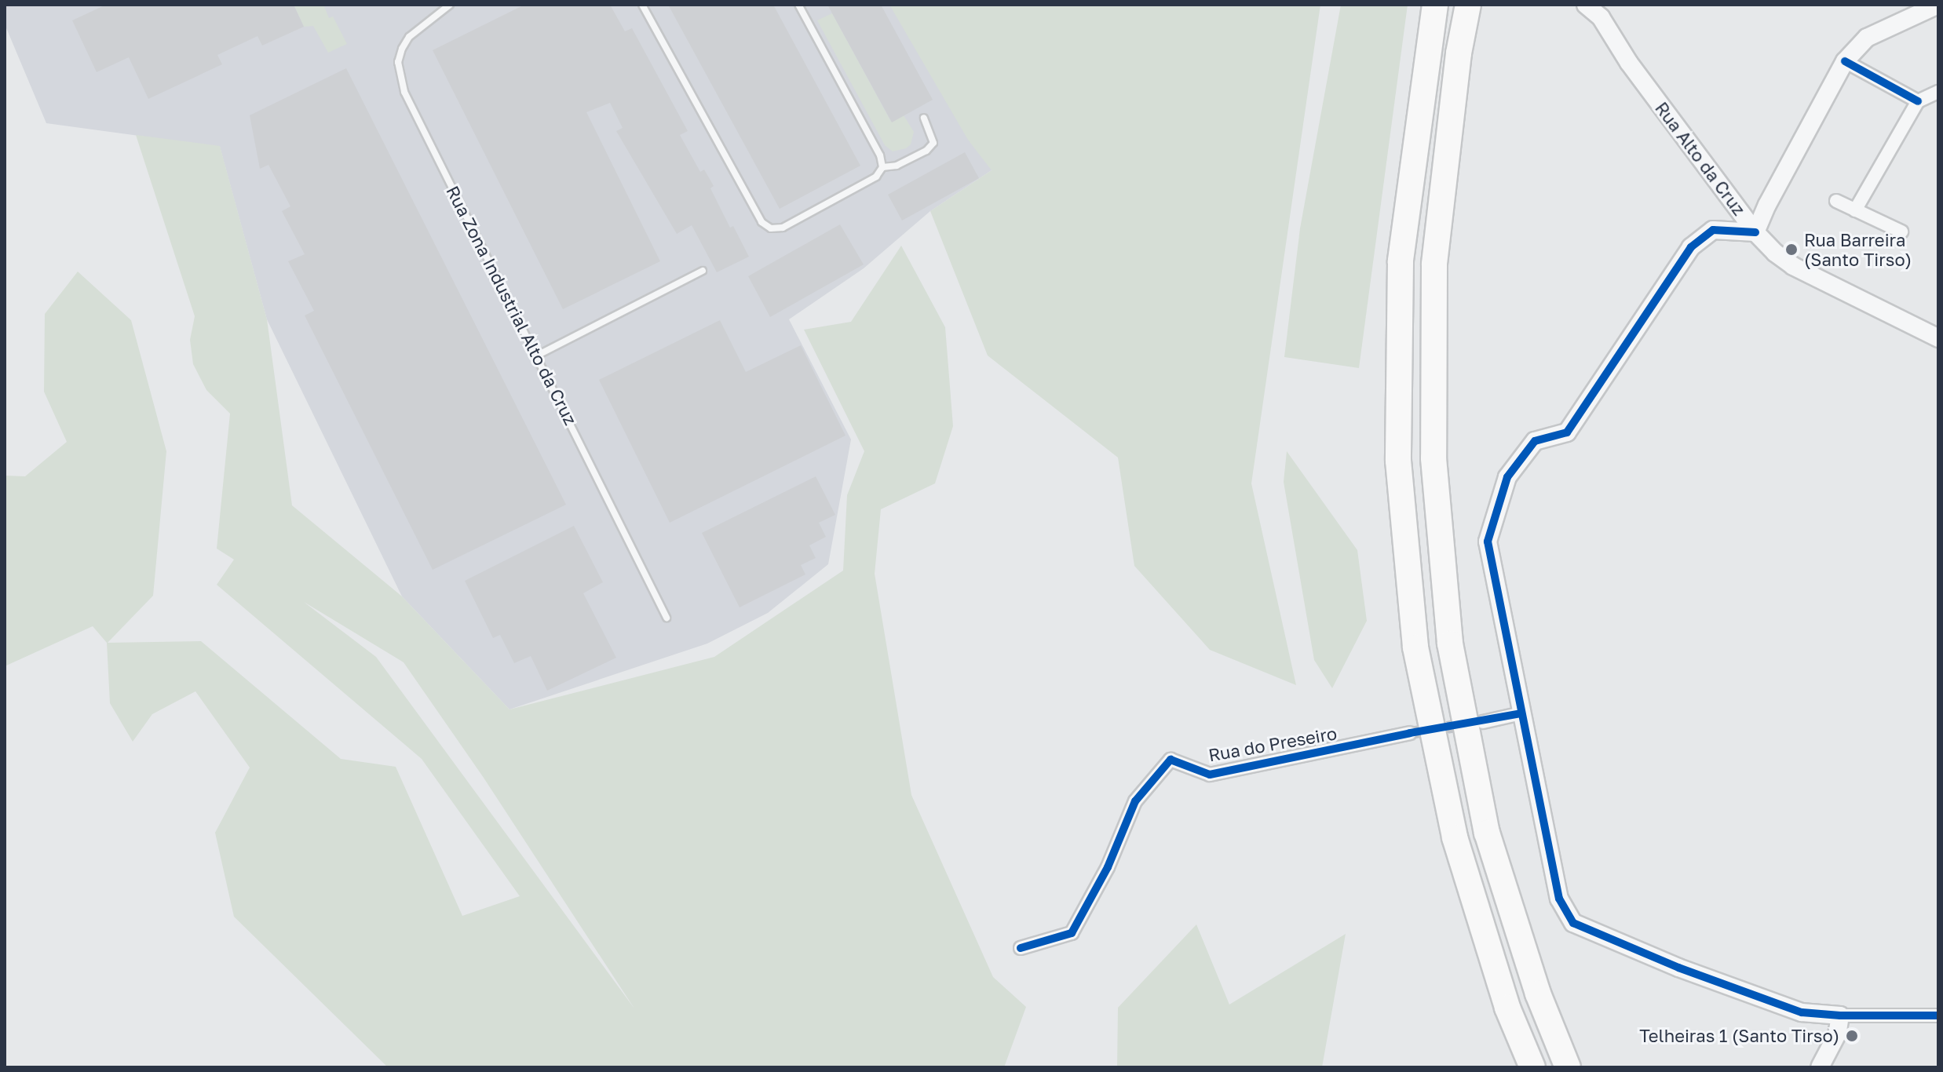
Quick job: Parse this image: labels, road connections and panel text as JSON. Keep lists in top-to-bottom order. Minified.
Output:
{"streets":{"street":["Rua Alto da Cruz","Rua do Preseiro"],"lane":["Rua Zona Industrial Alto da Cruz"]},"places":["Rua Barreira (Santo Tirso)","Telheiras 1 (Santo Tirso)"]}
